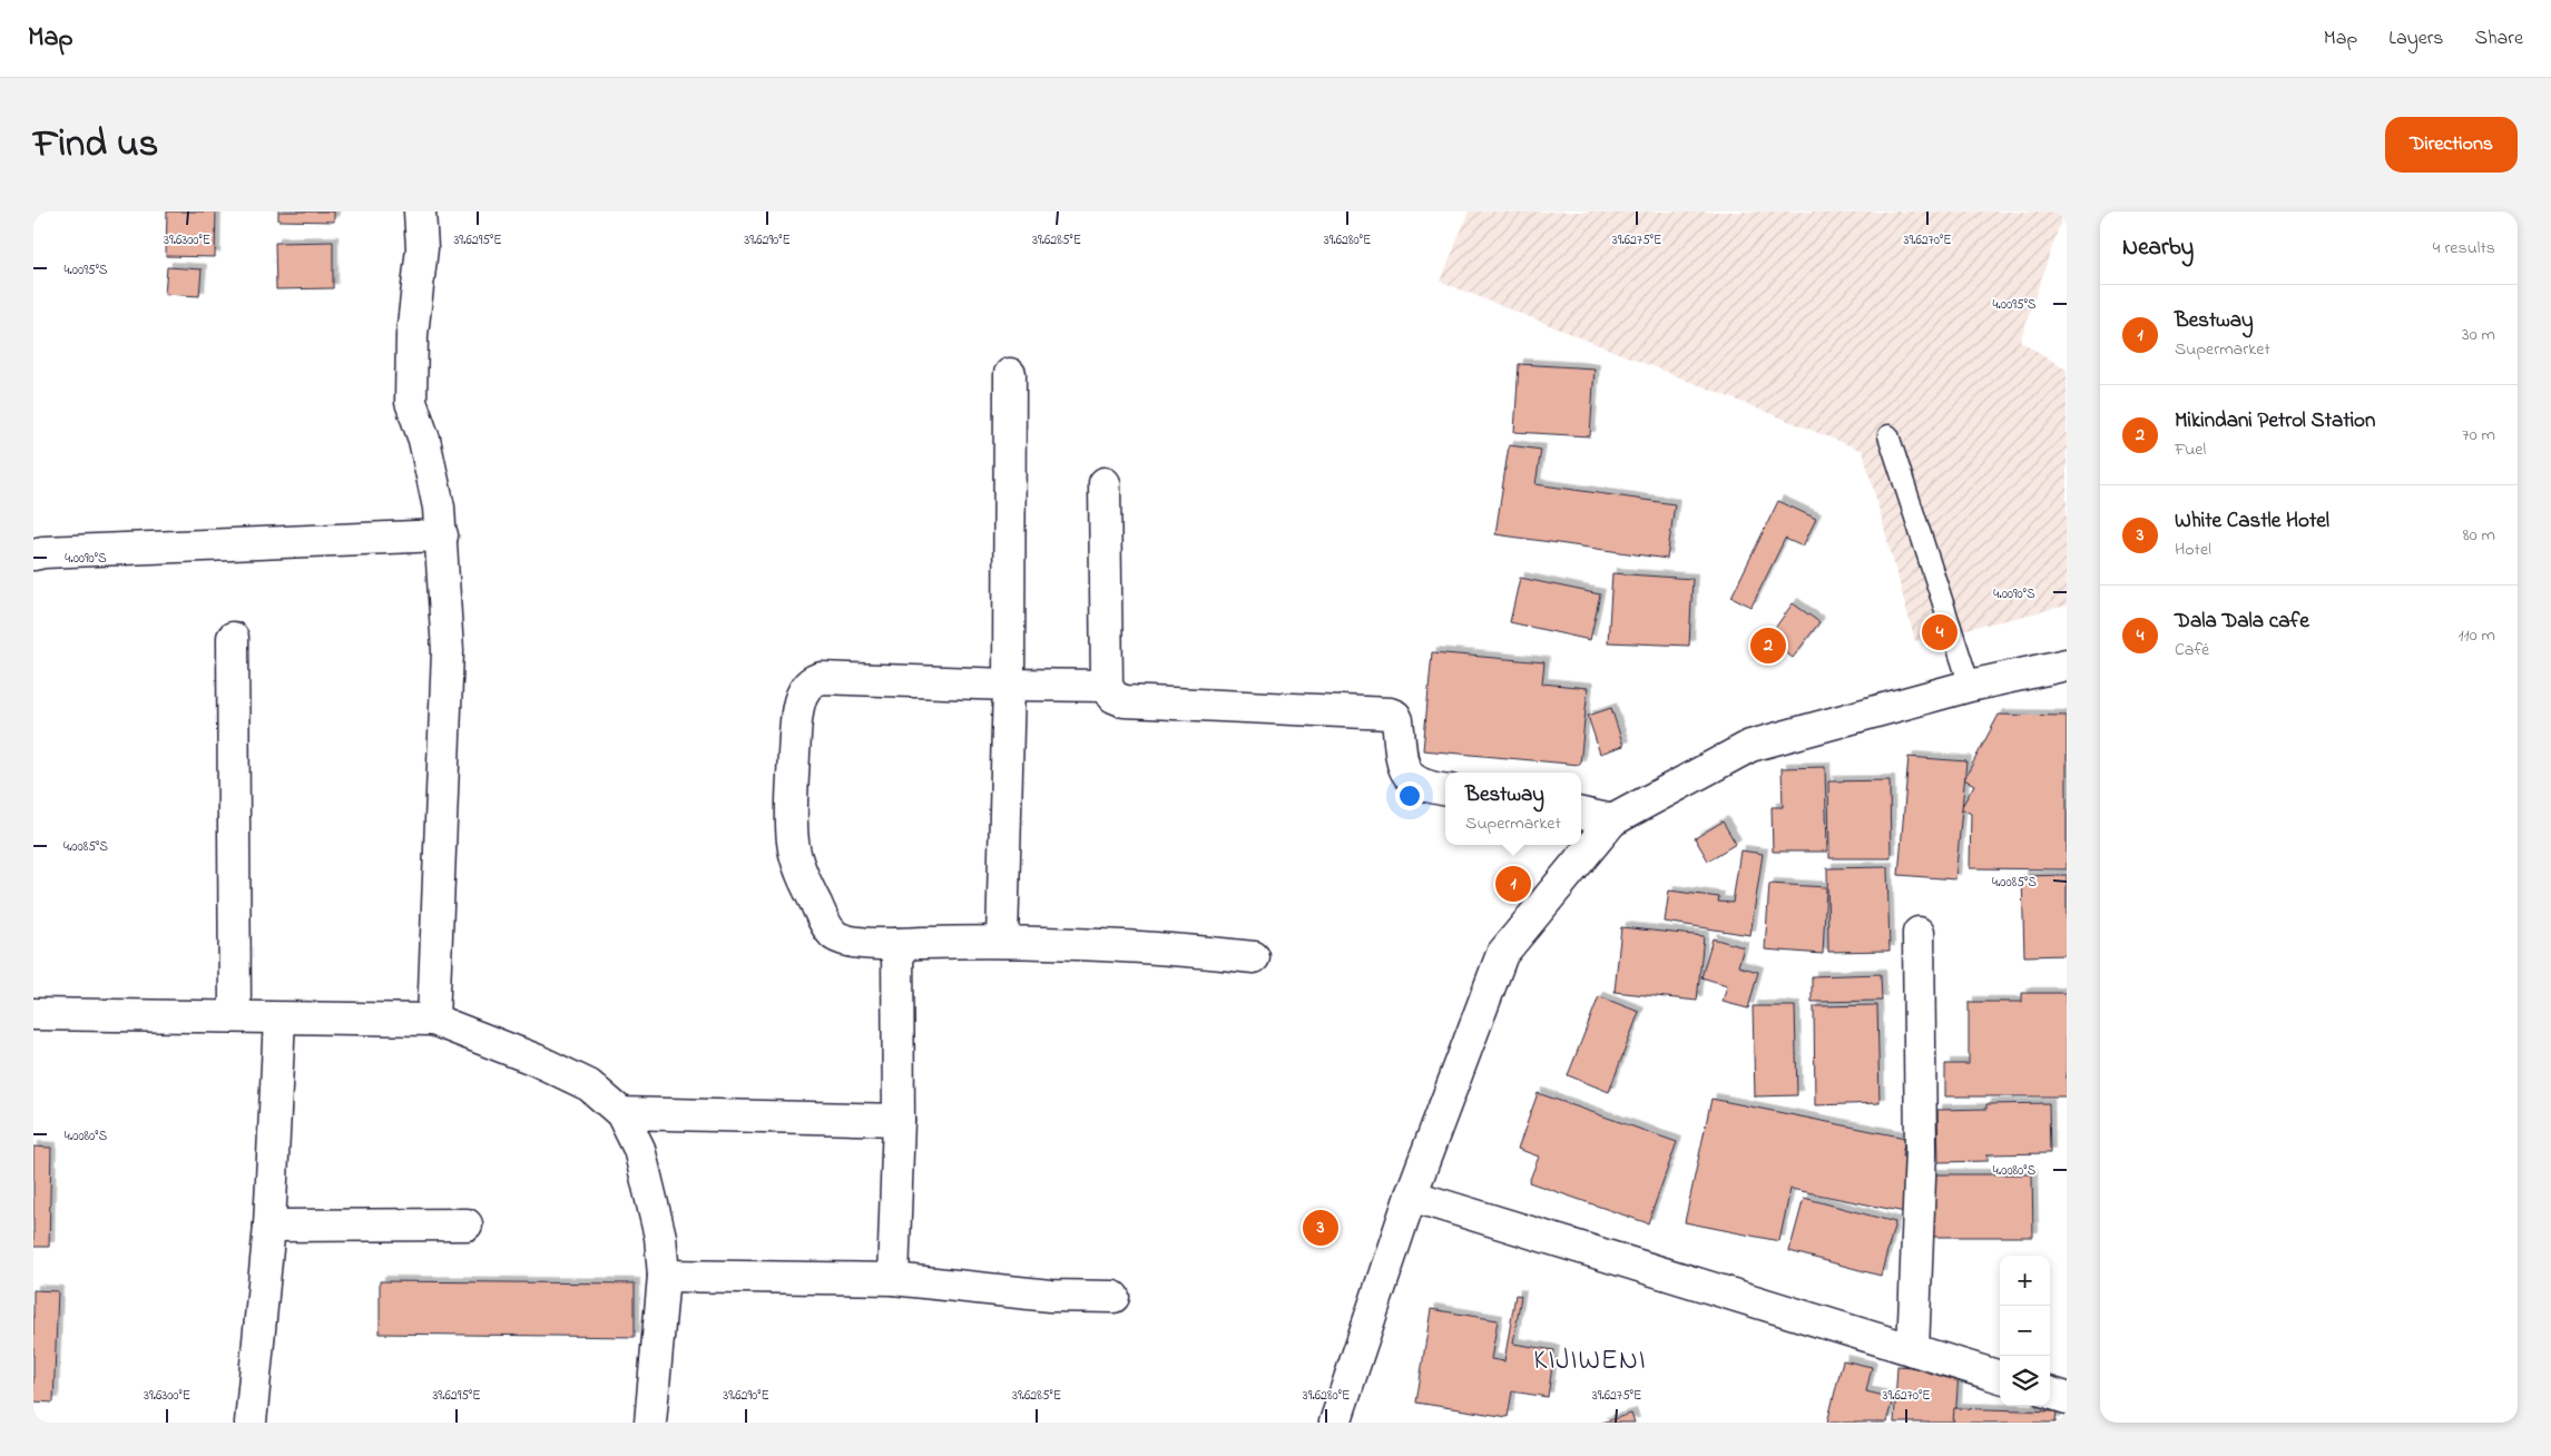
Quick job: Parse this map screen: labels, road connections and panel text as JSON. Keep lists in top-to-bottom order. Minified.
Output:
{"districts":["KIJIWENI"],"page":{"header":"Map","nav":["Map","Layers","Share"],"title":"Find us","buttons":"Directions","heading":["Nearby","4 results"],"list":[{"mark":"1","name":"Bestway","note":"Supermarket","value":"30 m"},{"mark":"2","name":"Mikindani Petrol Station","note":"Fuel","value":"70 m"},{"mark":"3","name":"White Castle Hotel","note":"Hotel","value":"80 m"},{"mark":"4","name":"Dala Dala cafe","note":"Café","value":"110 m"}],"pins":["4","2","1","3"],"popup":["Bestway","Supermarket"],"map_buttons":["+","−"]},"coordinates":["39.6300°E","39.6295°E","39.6290°E","39.6285°E","39.6280°E","39.6275°E","39.6270°E","4.0095°S","4.0090°S","4.0085°S","4.0080°S"]}
